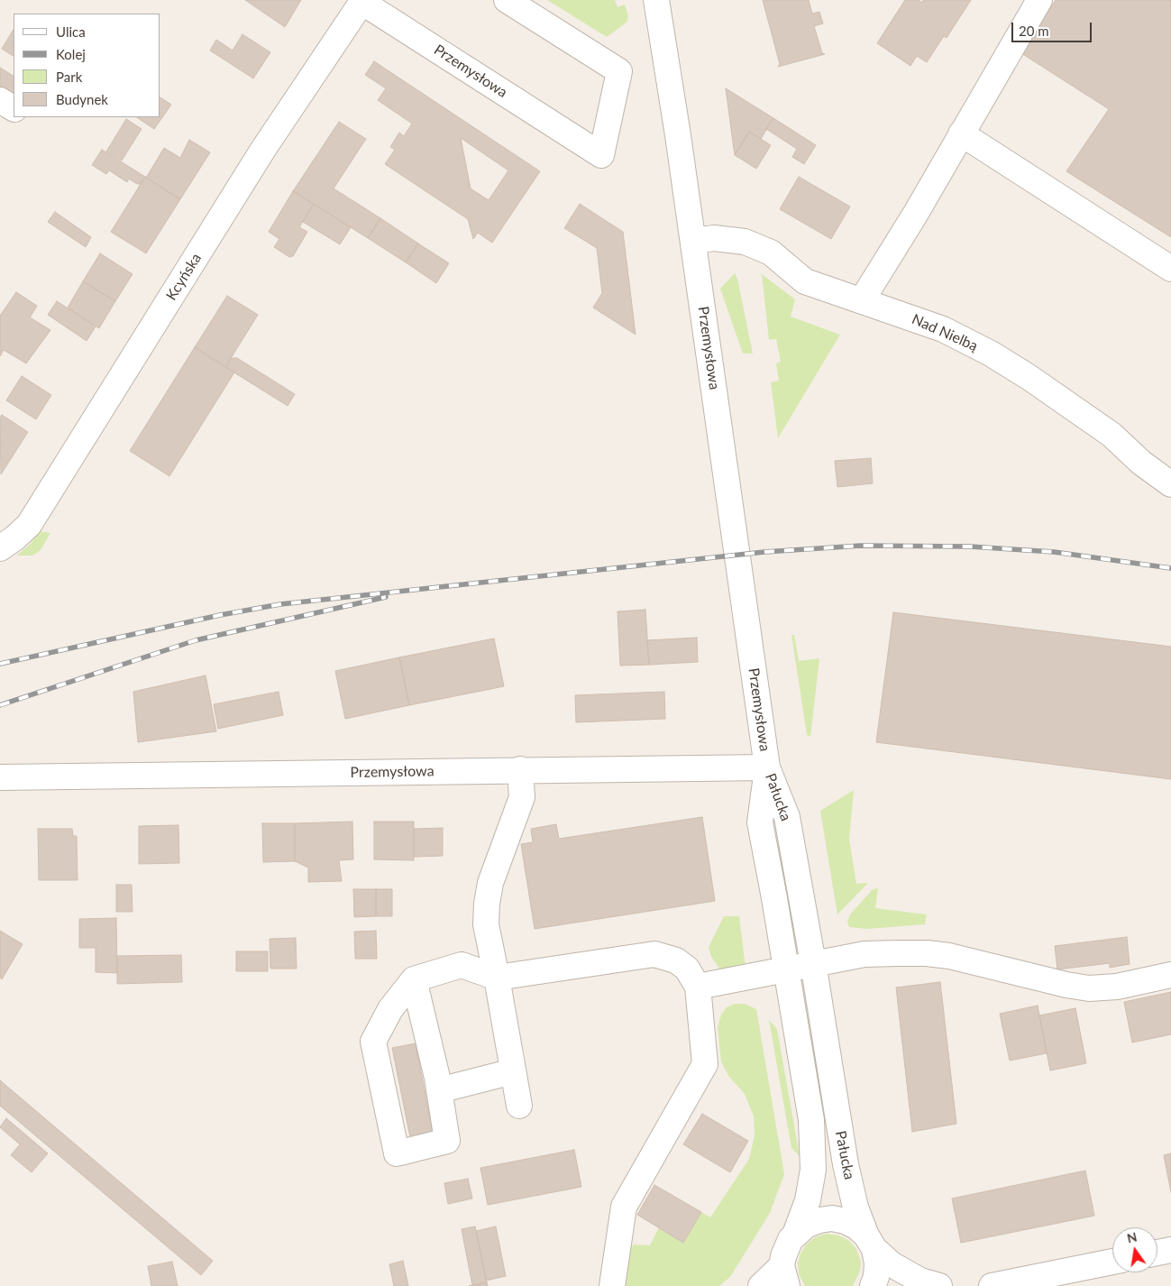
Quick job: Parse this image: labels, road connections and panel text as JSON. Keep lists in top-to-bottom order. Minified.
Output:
{"streets":{"street":["Przemysłowa","Kcyńska","Nad Nielbą","Pałucka"]},"crossings":[["Przemysłowa","Kcyńska"],["Przemysłowa","Nad Nielbą"],["Przemysłowa","Pałucka"]],"legend":["Ulica","Kolej","Park","Budynek"],"scale_bar":"20 m","north":"top"}
